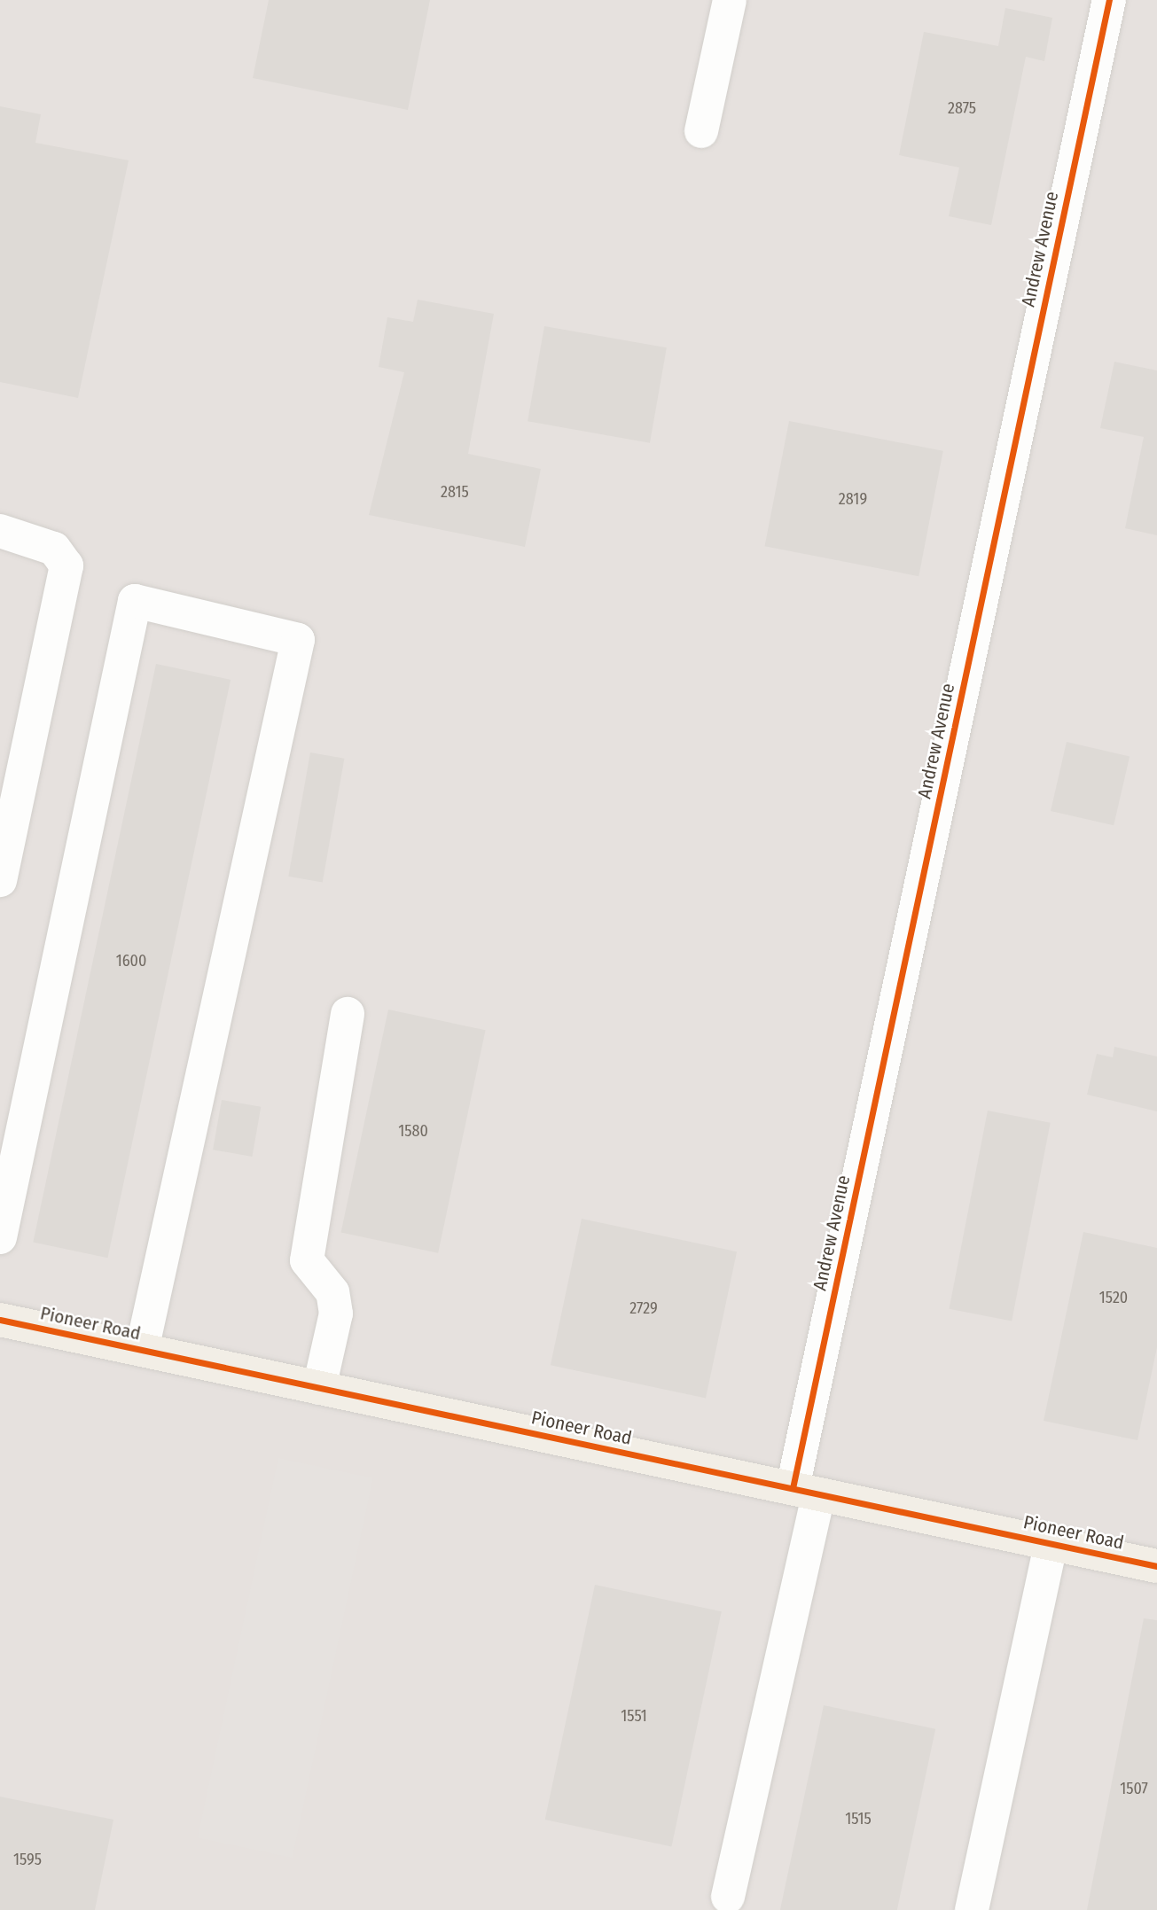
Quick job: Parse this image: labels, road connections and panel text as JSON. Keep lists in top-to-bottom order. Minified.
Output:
{"streets":{"main road":["Pioneer Road"],"street":["Andrew Avenue"]},"crossings":[["Andrew Avenue","Pioneer Road"]],"house_numbers":["2875","2815","2819","1600","1580","1520","2729","1551","1507","1515","1595"]}
